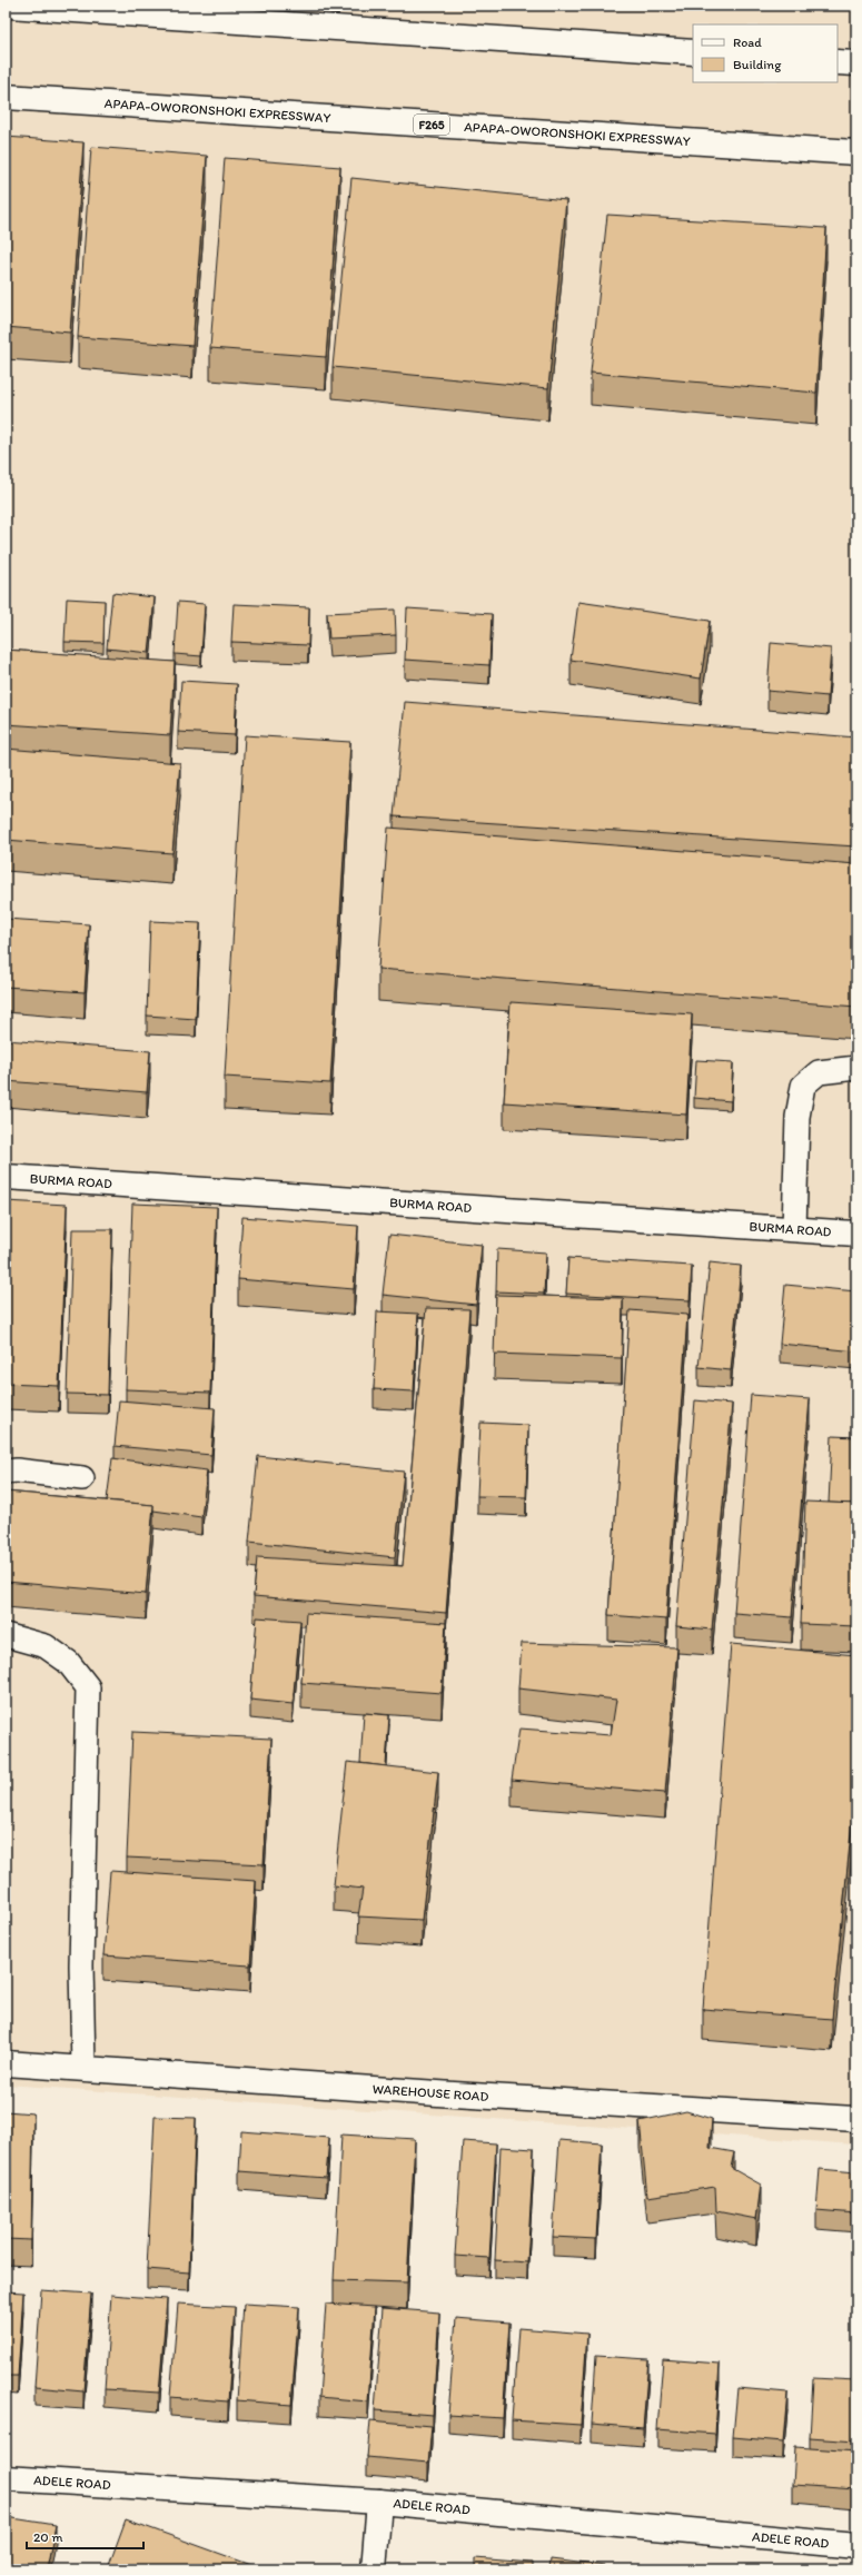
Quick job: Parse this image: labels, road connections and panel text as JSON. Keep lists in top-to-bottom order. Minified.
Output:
{"streets":{"main road":["APAPA-OWORONSHOKI EXPRESSWAY","F265","BURMA ROAD","WAREHOUSE ROAD","ADELE ROAD"]},"legend":["Road","Building"],"scale_bar":"20 m"}
